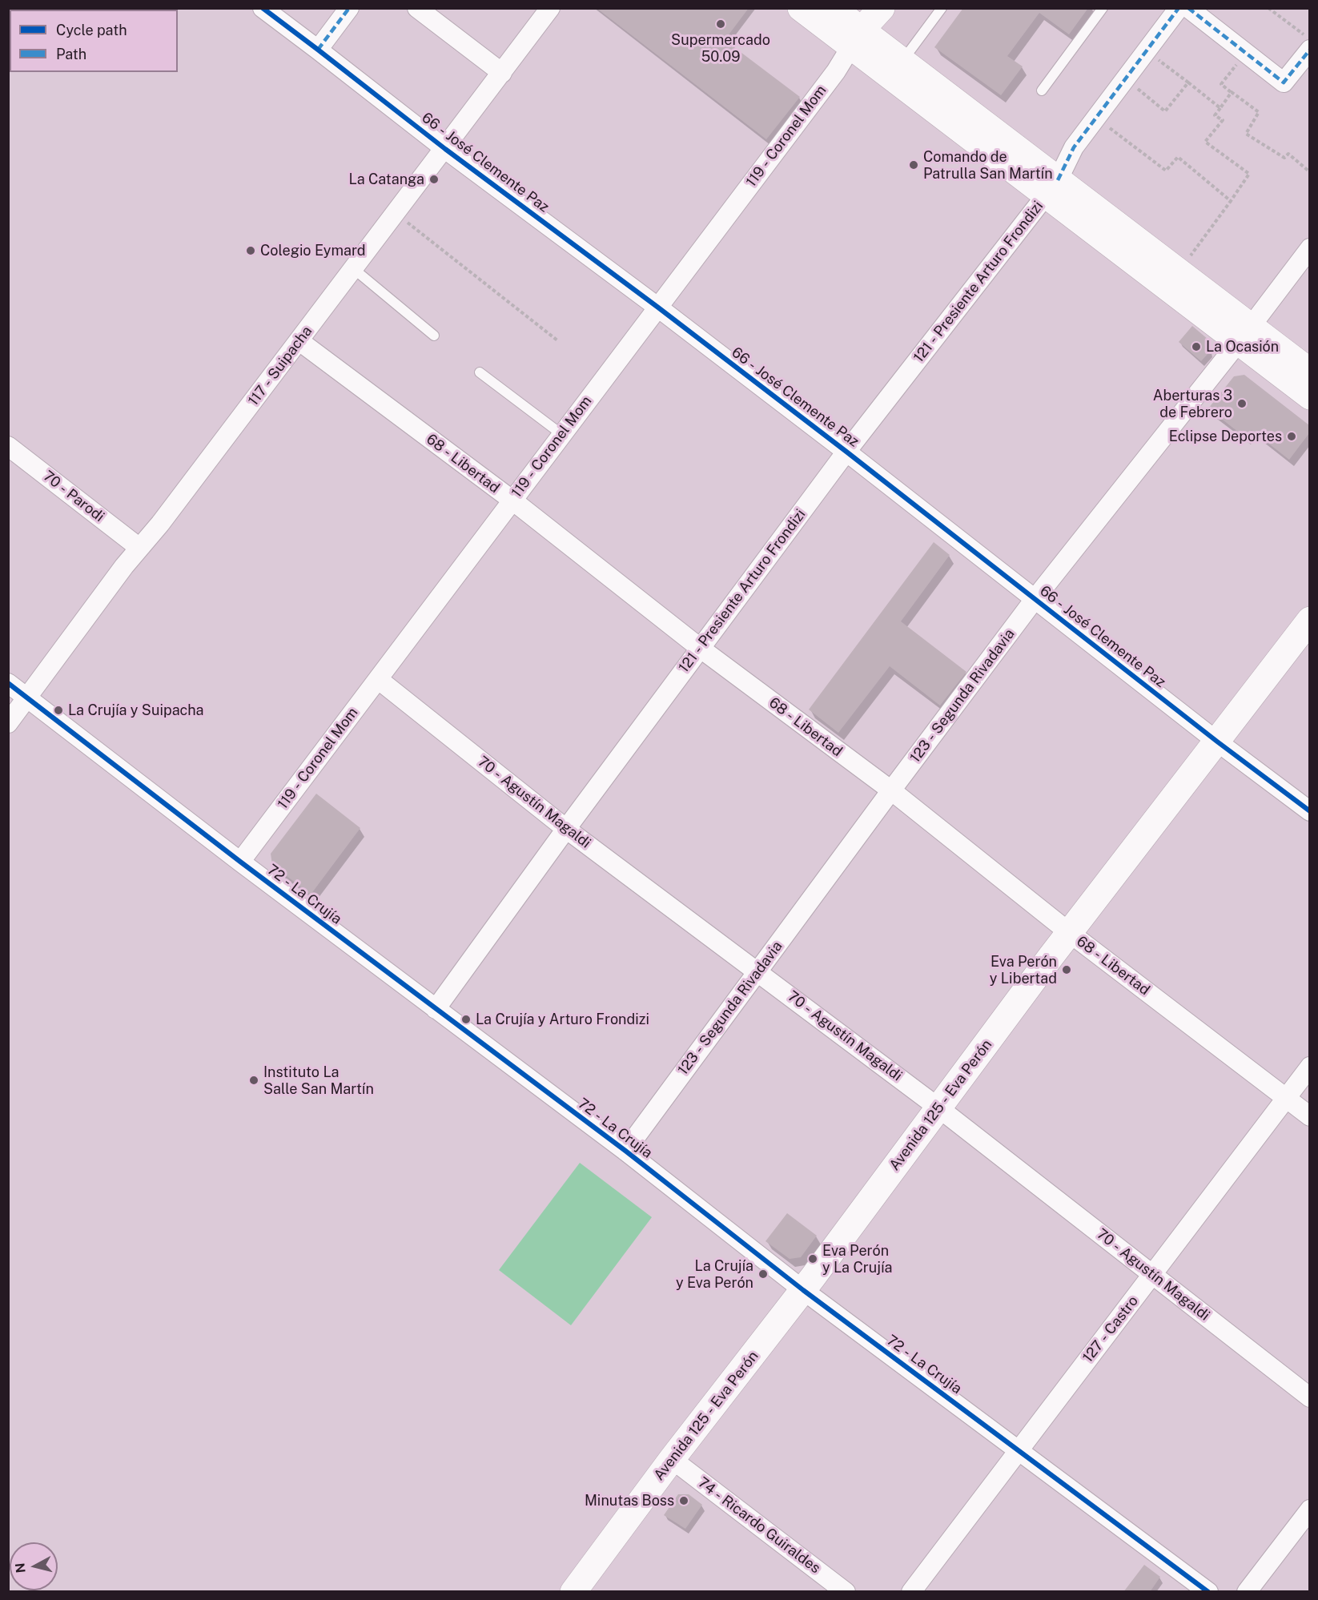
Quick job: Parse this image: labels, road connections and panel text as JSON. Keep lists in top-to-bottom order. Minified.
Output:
{"streets":{"main road":["119 - Coronel Mom","Avenida 125 - Eva Perón"],"street":["66 - José Clemente Paz","121 - Presiente Arturo Frondizi","117 - Suipacha","68 - Libertad","70 - Parodi","123 - Segunda Rivadavia","70 - Agustín Magaldi","72 - La Crujía","127 - Castro","74 - Ricardo Guiraldes"]},"crossings":[["119 - Coronel Mom","66 - José Clemente Paz"],["119 - Coronel Mom","68 - Libertad"],["119 - Coronel Mom","70 - Agustín Magaldi"],["119 - Coronel Mom","72 - La Crujía"],["66 - José Clemente Paz","121 - Presiente Arturo Frondizi"],["66 - José Clemente Paz","117 - Suipacha"],["66 - José Clemente Paz","123 - Segunda Rivadavia"],["66 - José Clemente Paz","Avenida 125 - Eva Perón"],["121 - Presiente Arturo Frondizi","68 - Libertad"],["121 - Presiente Arturo Frondizi","70 - Agustín Magaldi"],["121 - Presiente Arturo Frondizi","72 - La Crujía"],["117 - Suipacha","68 - Libertad"],["117 - Suipacha","70 - Parodi"],["117 - Suipacha","72 - La Crujía"],["68 - Libertad","123 - Segunda Rivadavia"],["68 - Libertad","Avenida 125 - Eva Perón"],["68 - Libertad","127 - Castro"],["123 - Segunda Rivadavia","70 - Agustín Magaldi"],["123 - Segunda Rivadavia","72 - La Crujía"],["70 - Agustín Magaldi","Avenida 125 - Eva Perón"],["70 - Agustín Magaldi","127 - Castro"],["72 - La Crujía","Avenida 125 - Eva Perón"],["72 - La Crujía","127 - Castro"],["Avenida 125 - Eva Perón","74 - Ricardo Guiraldes"]],"places":["Supermercado 50.09","Comando de Patrulla San Martín","La Catanga","Colegio Eymard","La Ocasión","Aberturas 3 de Febrero","Eclipse Deportes","La Crujía y Suipacha","Eva Perón y Libertad","La Crujía y Arturo Frondizi","Instituto La Salle San Martín","Eva Perón y La Crujía","La Crujía y Eva Perón","Minutas Boss"],"legend":["Cycle path","Path"],"north":"left"}
